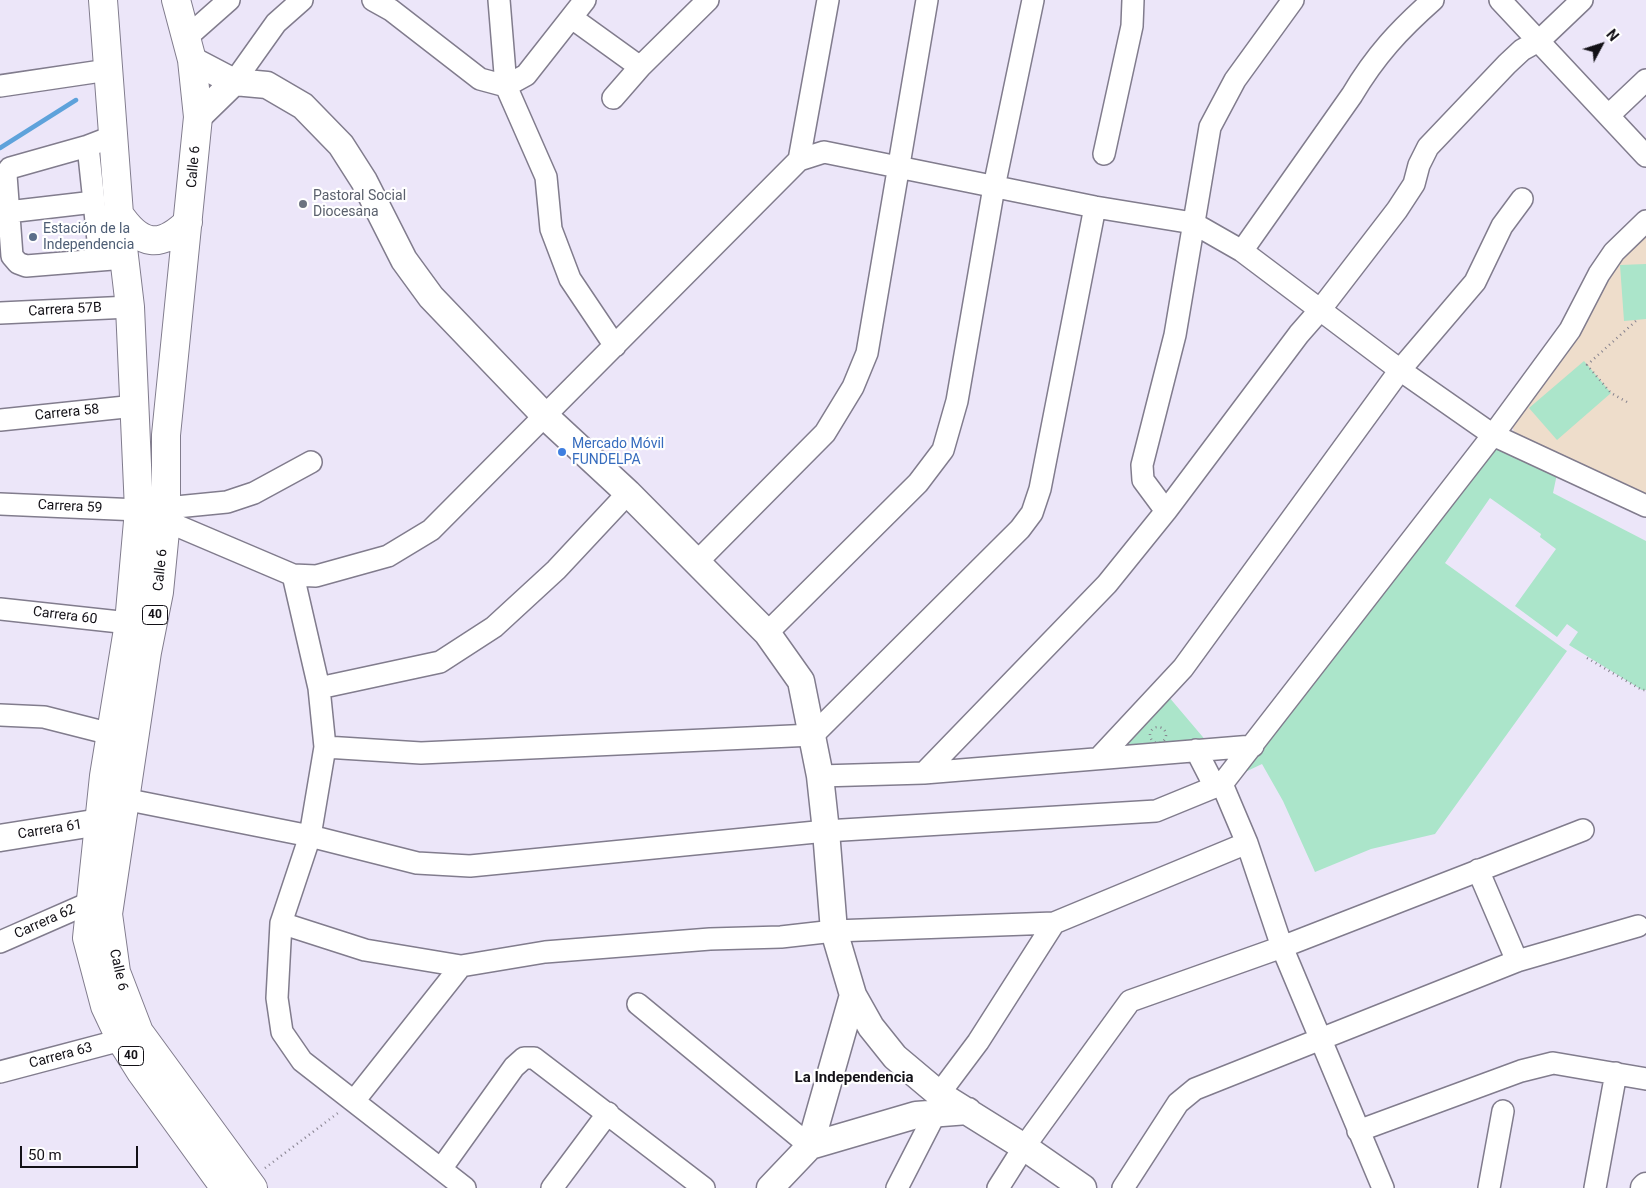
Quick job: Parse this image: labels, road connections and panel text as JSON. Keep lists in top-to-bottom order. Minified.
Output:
{"streets":{"highway":["Calle 6","40"],"main road":["Carrera 61"],"street":["Carrera 57B","Carrera 58","Carrera 59","Carrera 60","Carrera 62","Carrera 63"]},"crossings":[["Calle 6","Carrera 57B"],["Calle 6","Carrera 58"],["Calle 6","Carrera 59"],["Calle 6","Carrera 60"],["Calle 6","Carrera 61"],["Calle 6","Carrera 62"],["Calle 6","Carrera 63"]],"districts":["La Independencia"],"places":["Pastoral Social Diocesana","Estación de la Independencia","Mercado Móvil FUNDELPA"],"scale_bar":"50 m","north":"top right"}
